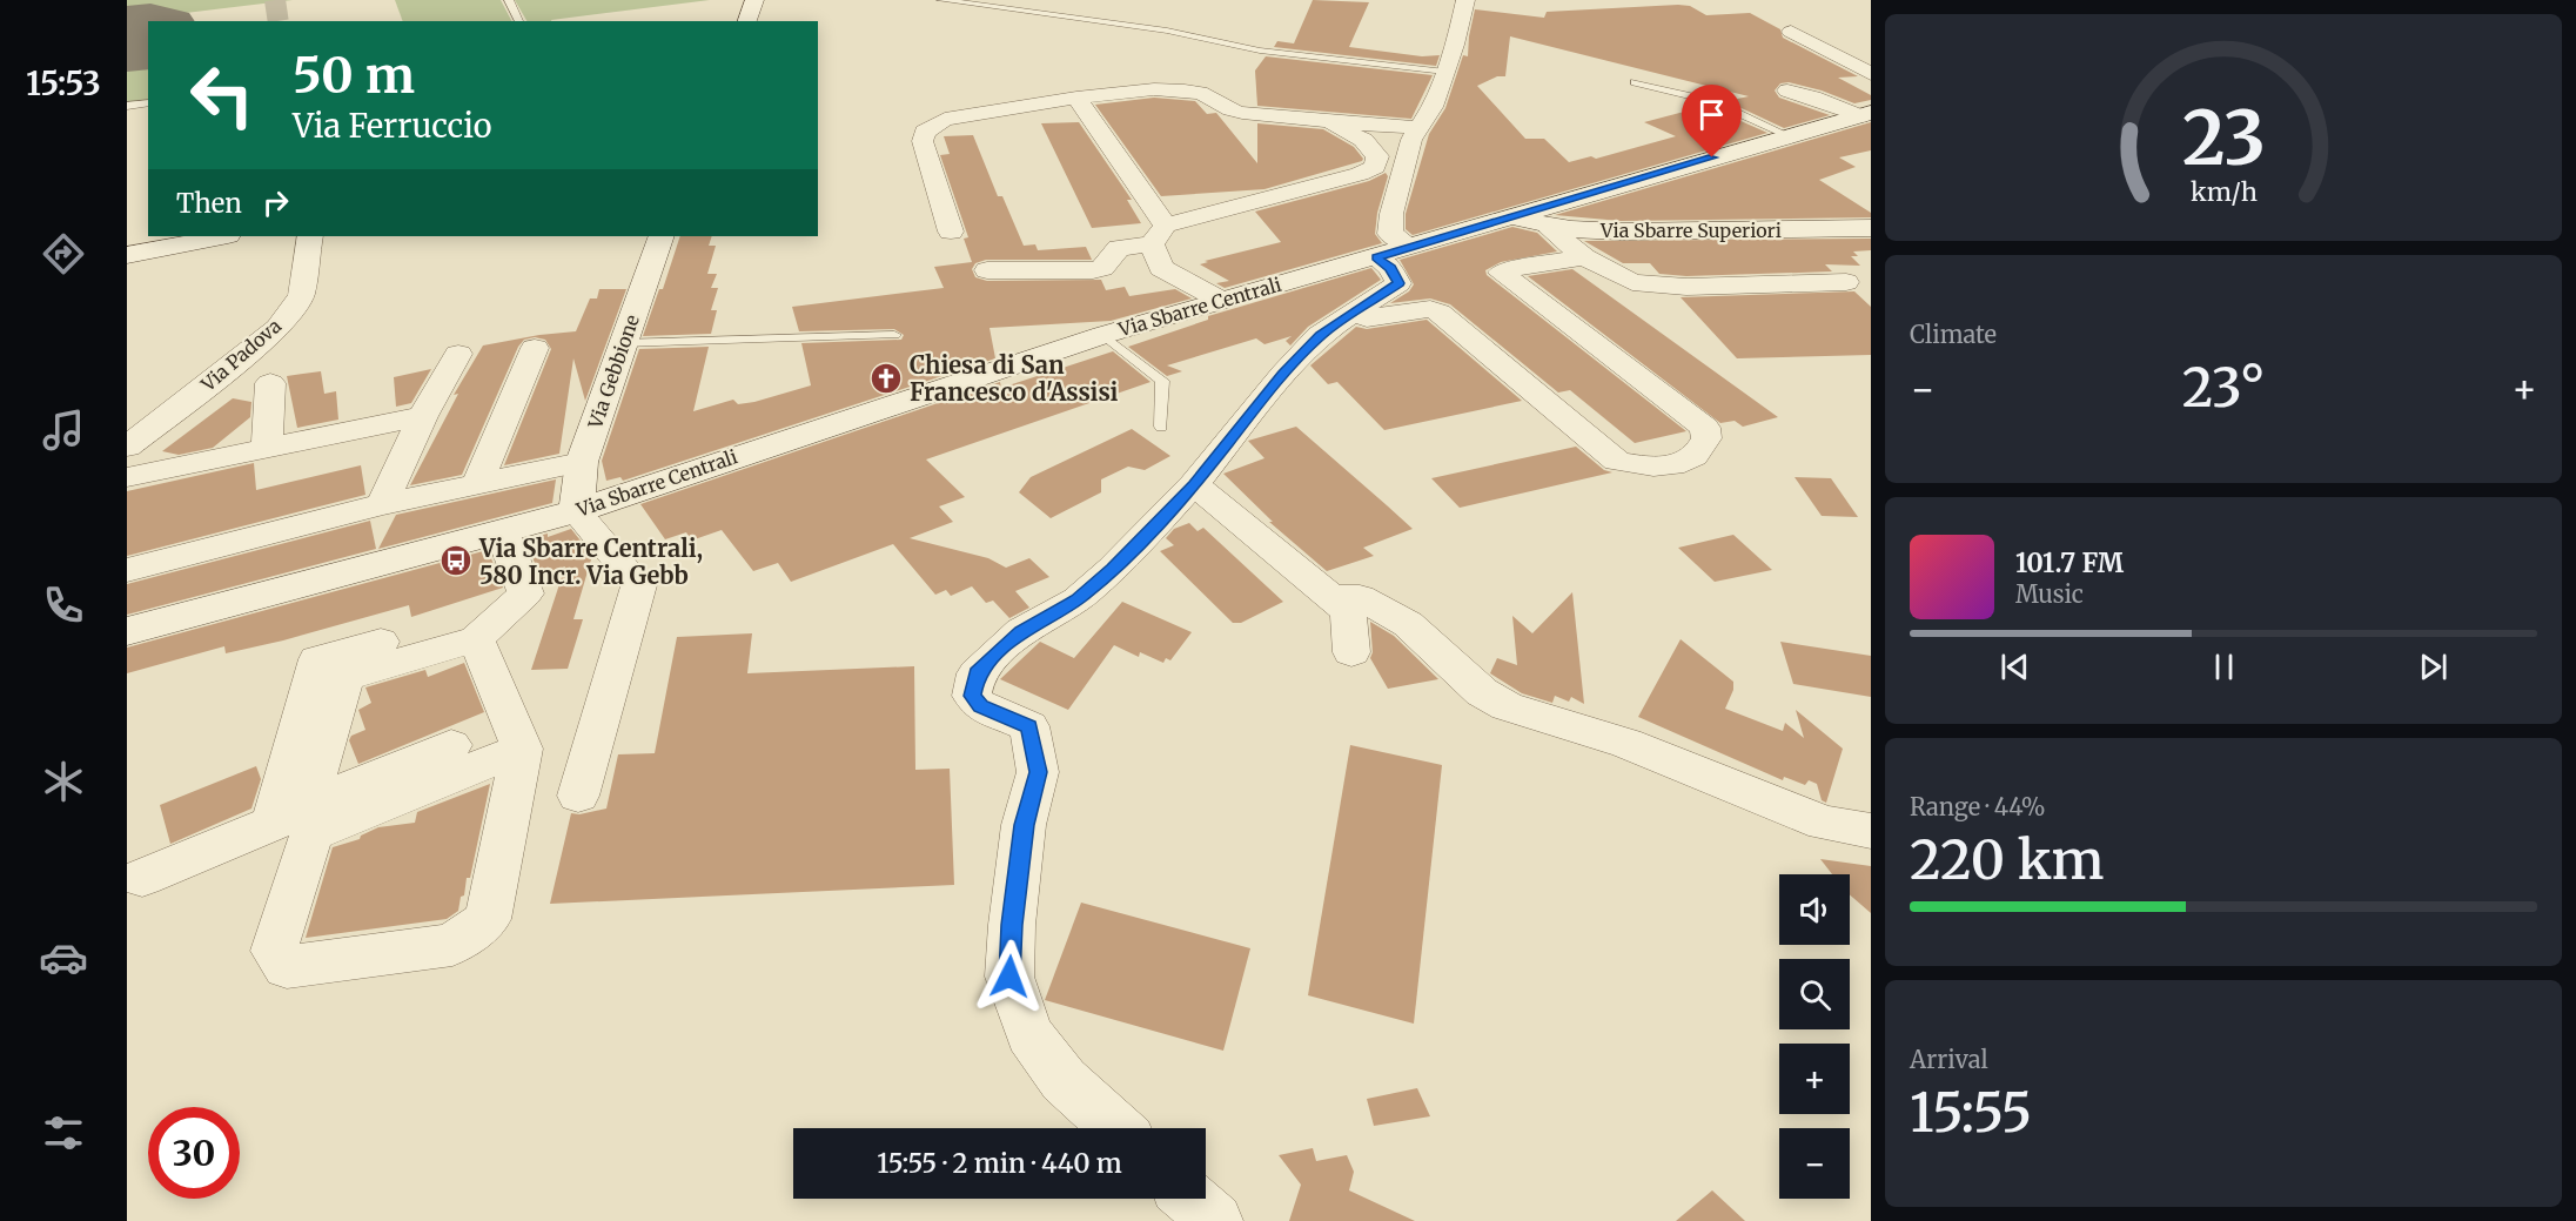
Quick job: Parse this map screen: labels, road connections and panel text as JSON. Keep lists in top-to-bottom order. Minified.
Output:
{"streets":{"street":["Via Sbarre Superiori","Via Sbarre Centrali","Via Padova","Via Gebbione"]},"crossings":[["Via Sbarre Superiori","Via Sbarre Centrali"],["Via Sbarre Centrali","Via Gebbione"]],"places":{"church":["Chiesa di San Francesco d'Assisi"],"bus stop":["Via Sbarre Centrali, 580 Incr. Via Gebb"]},"page":{"tabs":"15:53","turn":["50 m","Via Ferruccio"],"then":"Then","tile":["Climate",["Range · 44%","220 km"],["Arrival","15:55"]],"heat":["−","23°","+"],"song":["101.7 FM","Music"],"map_buttons":["+","−"],"limit":"30","trip":"15:55 · 2 min · 440 m","gauge":["23","km/h"]}}
